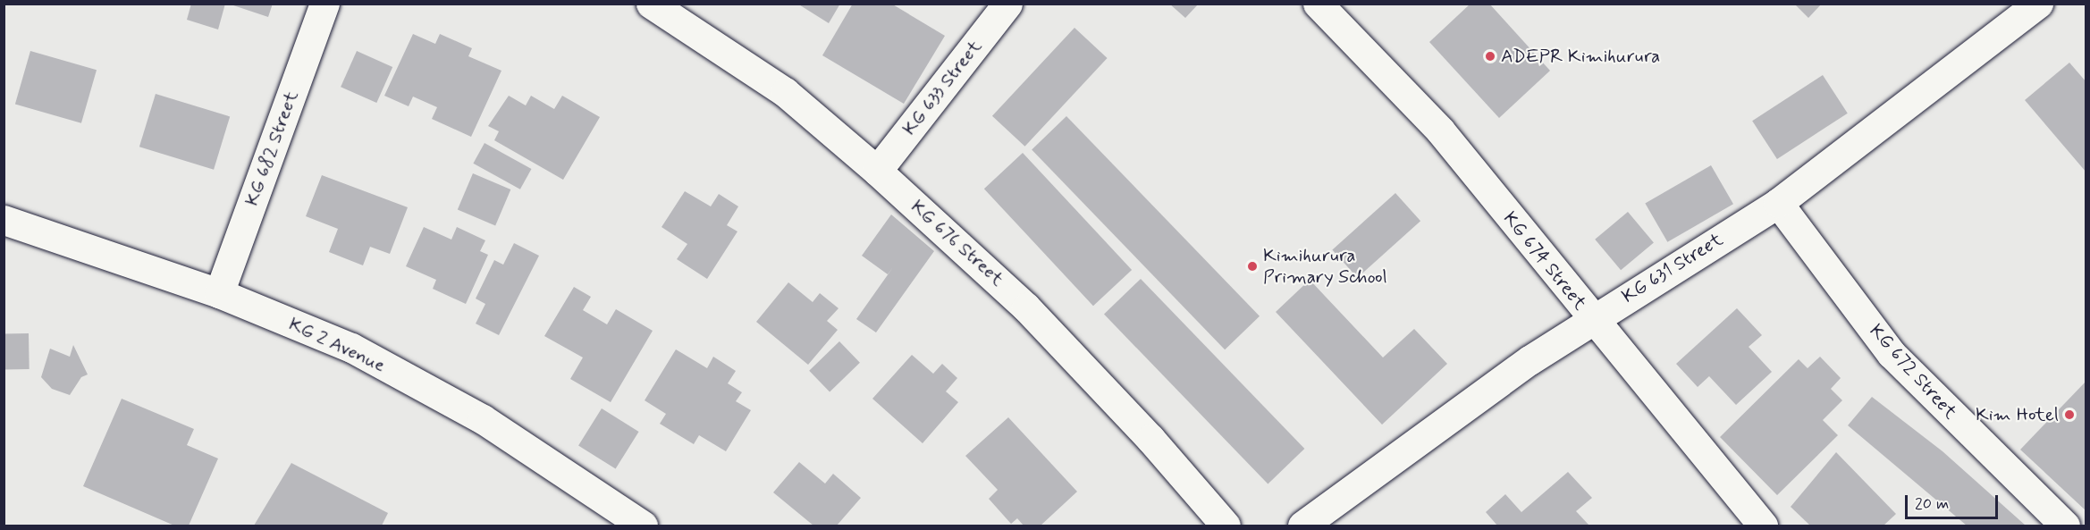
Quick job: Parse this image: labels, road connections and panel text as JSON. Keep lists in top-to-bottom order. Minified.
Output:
{"streets":{"street":["KG 633 Street","KG 682 Street","KG 676 Street","KG 674 Street","KG 631 Street","KG 2 Avenue","KG 672 Street"]},"crossings":[["KG 633 Street","KG 676 Street"],["KG 682 Street","KG 2 Avenue"],["KG 674 Street","KG 631 Street"],["KG 631 Street","KG 672 Street"]],"places":["ADEPR Kimihurura","Kimihurura Primary School","Kim Hotel"],"scale_bar":"20 m"}
